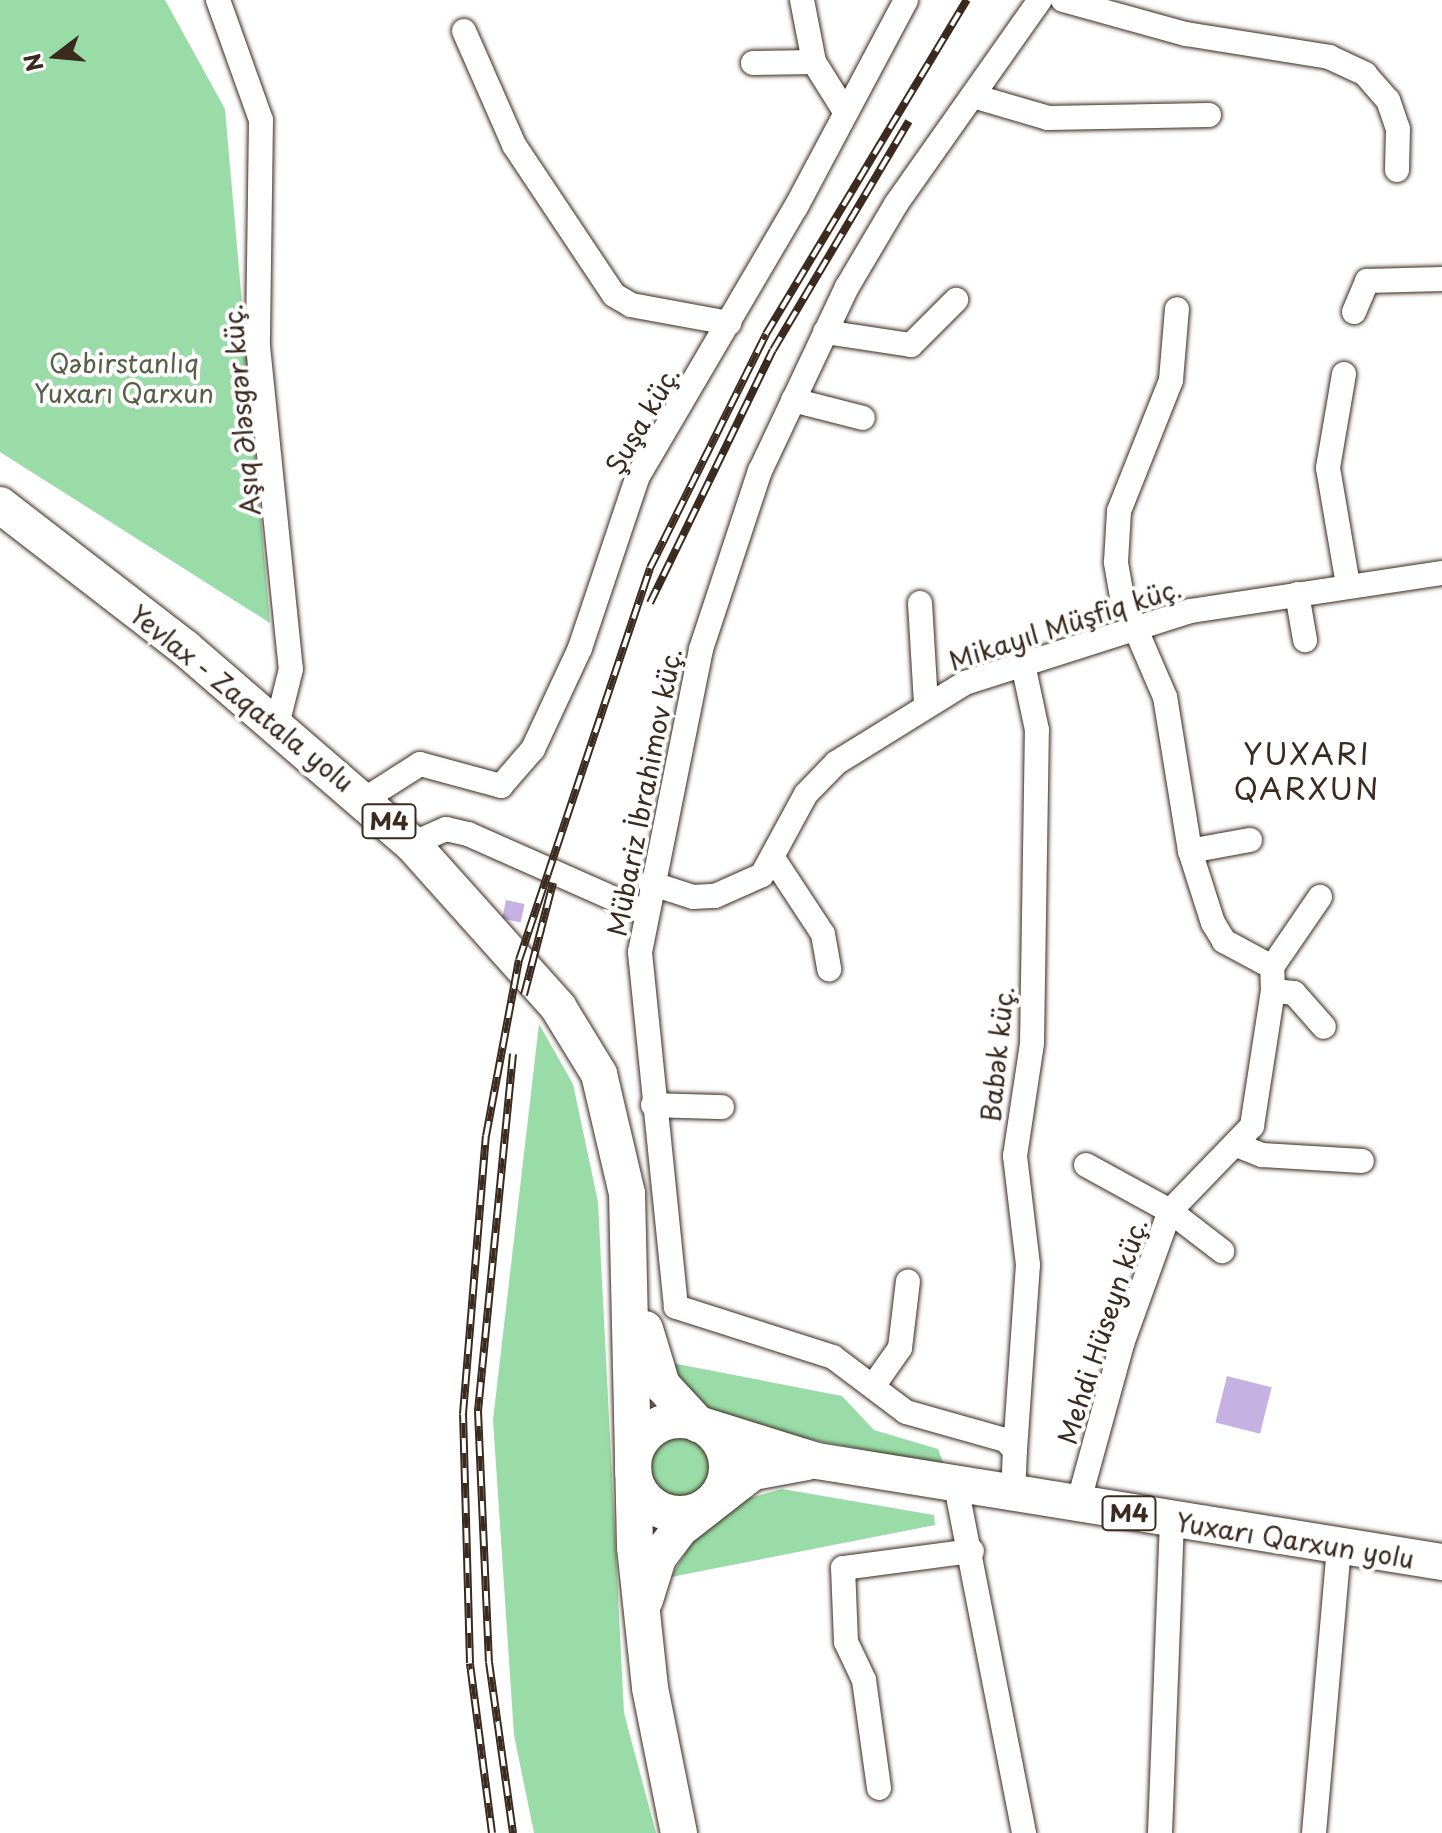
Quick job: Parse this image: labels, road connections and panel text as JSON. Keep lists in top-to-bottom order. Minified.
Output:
{"streets":{"highway":["Yevlax - Zaqatala yolu","M4","Yuxarı Qarxun yolu"],"street":["Aşıq Ələsgər küç.","Şuşa küç.","Mikayıl Müşfiq küç.","Mübariz İbrahimov küç.","Babək küç.","Mehdi Hüseyn küç."]},"crossings":[["Aşıq Ələsgər küç.","Yevlax - Zaqatala yolu"],["Şuşa küç.","Yevlax - Zaqatala yolu"],["Mikayıl Müşfiq küç.","Babək küç."],["Mübariz İbrahimov küç.","Babək küç."],["Mehdi Hüseyn küç.","Yuxarı Qarxun yolu"]],"districts":["YUXARI QARXUN"],"parks":["Qəbirstanlıq Yuxarı Qarxun"],"north":"left"}
